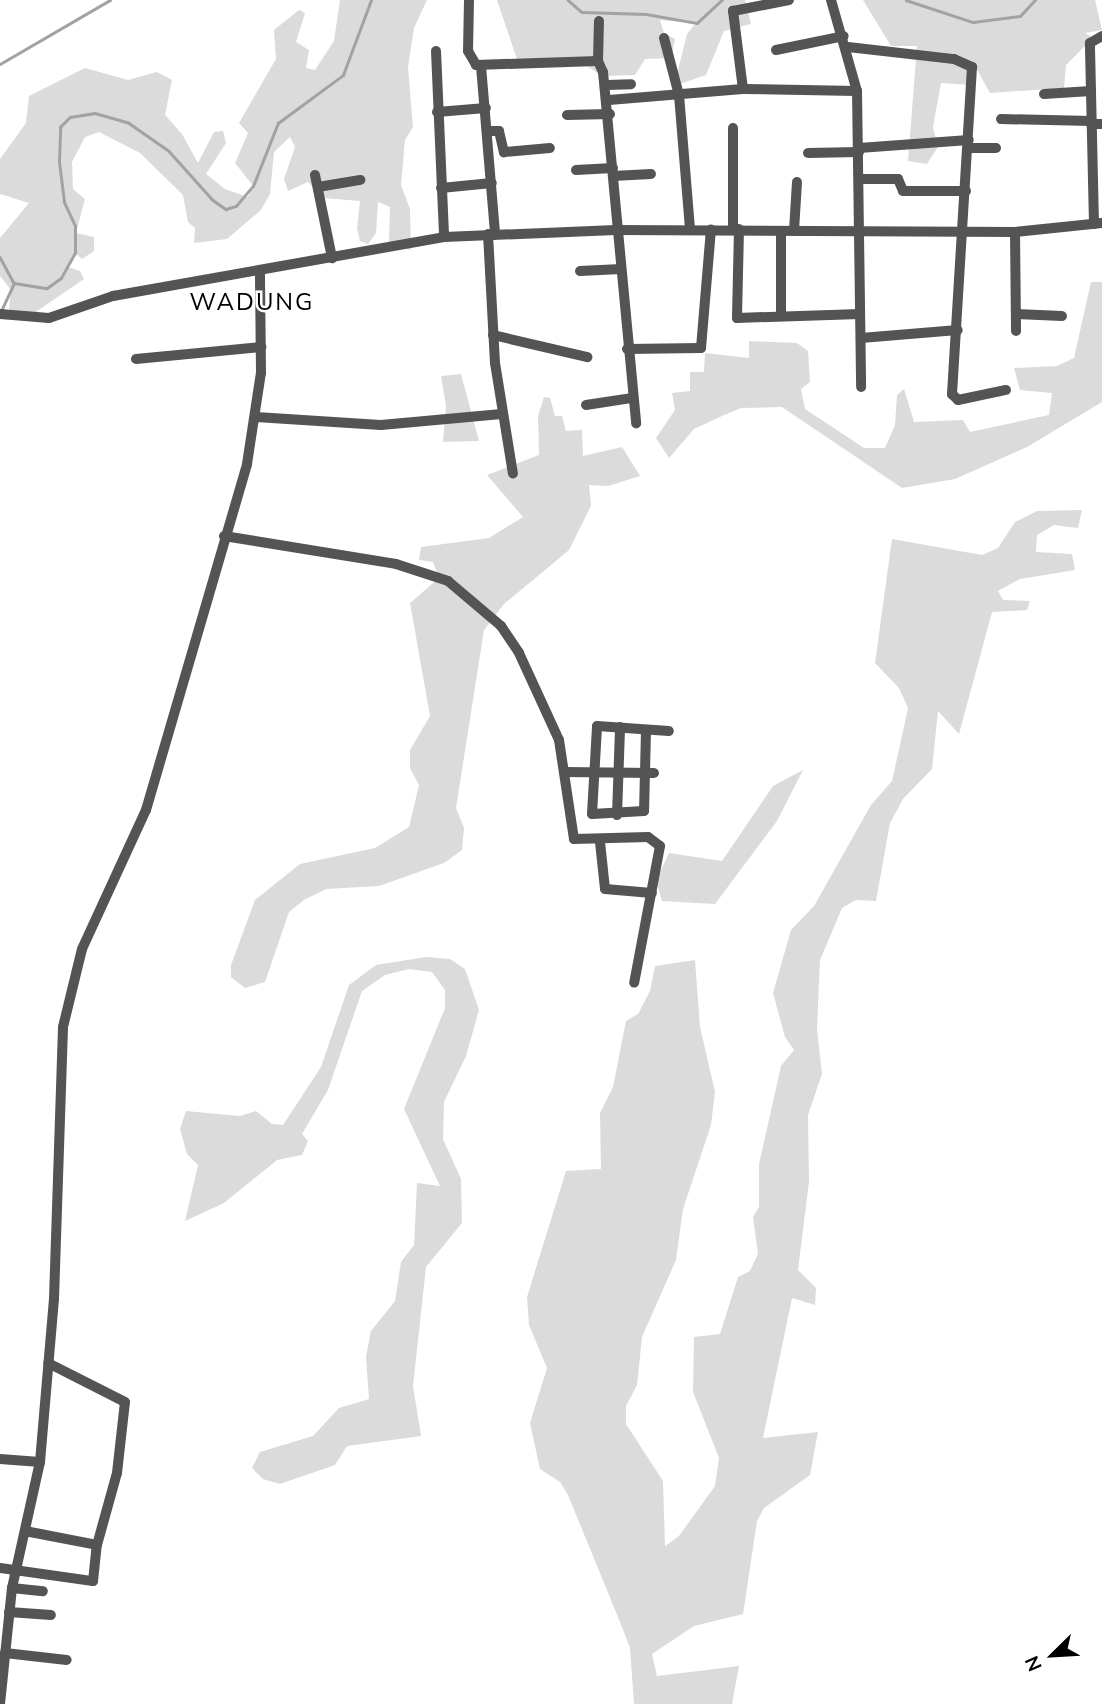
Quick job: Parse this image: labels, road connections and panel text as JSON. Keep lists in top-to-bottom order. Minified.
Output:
{"districts":["WADUNG"],"north":"bottom left"}
